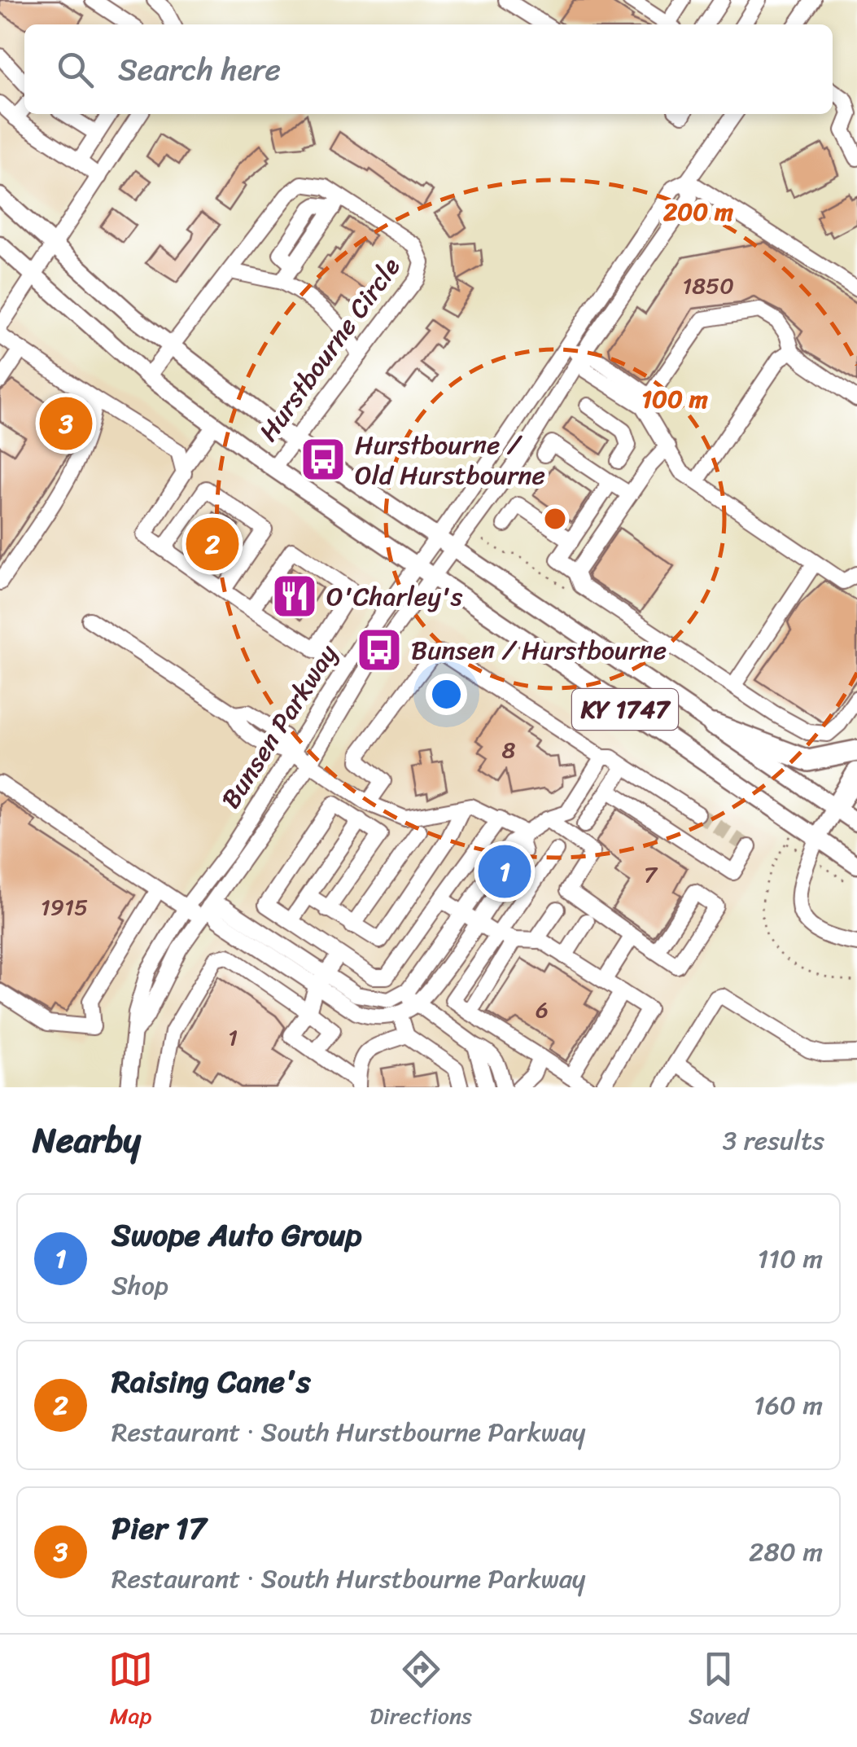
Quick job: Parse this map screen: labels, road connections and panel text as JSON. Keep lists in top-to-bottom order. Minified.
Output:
{"streets":{"main road":["KY 1747"],"street":["Hurstbourne Circle","Bunsen Parkway"]},"crossings":[["Hurstbourne Circle","KY 1747"],["KY 1747","Bunsen Parkway"]],"places":{"bus stop":["Hurstbourne / Old Hurstbourne","Bunsen / Hurstbourne"],"restaurant":["O'Charley's"]},"house_numbers":["1850","8","7","1915","6","1"],"page":{"search":"Search here","pins":["3","2","1"],"heading":["Nearby","3 results"],"list":[{"mark":"1","name":"Swope Auto Group","note":"Shop","value":"110 m"},{"mark":"2","name":"Raising Cane's","note":"Restaurant · South Hurstbourne Parkway","value":"160 m"},{"mark":"3","name":"Pier 17","note":"Restaurant · South Hurstbourne Parkway","value":"280 m"}],"nav":["Map","Directions","Saved"]},"rings":["200 m","100 m"]}
